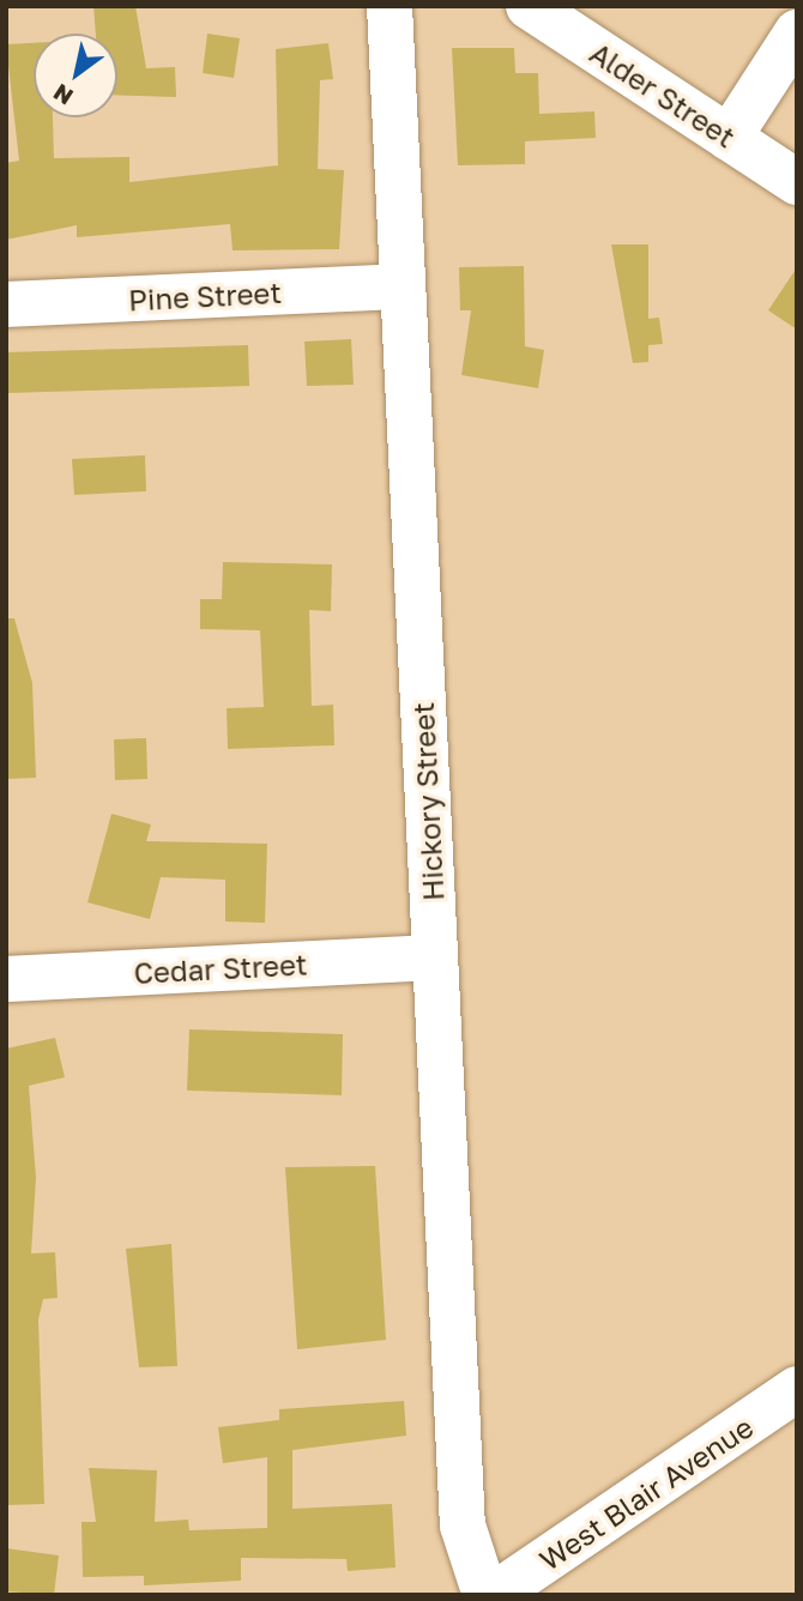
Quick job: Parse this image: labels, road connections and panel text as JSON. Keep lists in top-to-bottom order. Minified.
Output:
{"streets":{"street":["Alder Street","Pine Street","Hickory Street","Cedar Street","West Blair Avenue"]},"crossings":[["Pine Street","Hickory Street"],["Hickory Street","Cedar Street"]],"north":"bottom left"}
